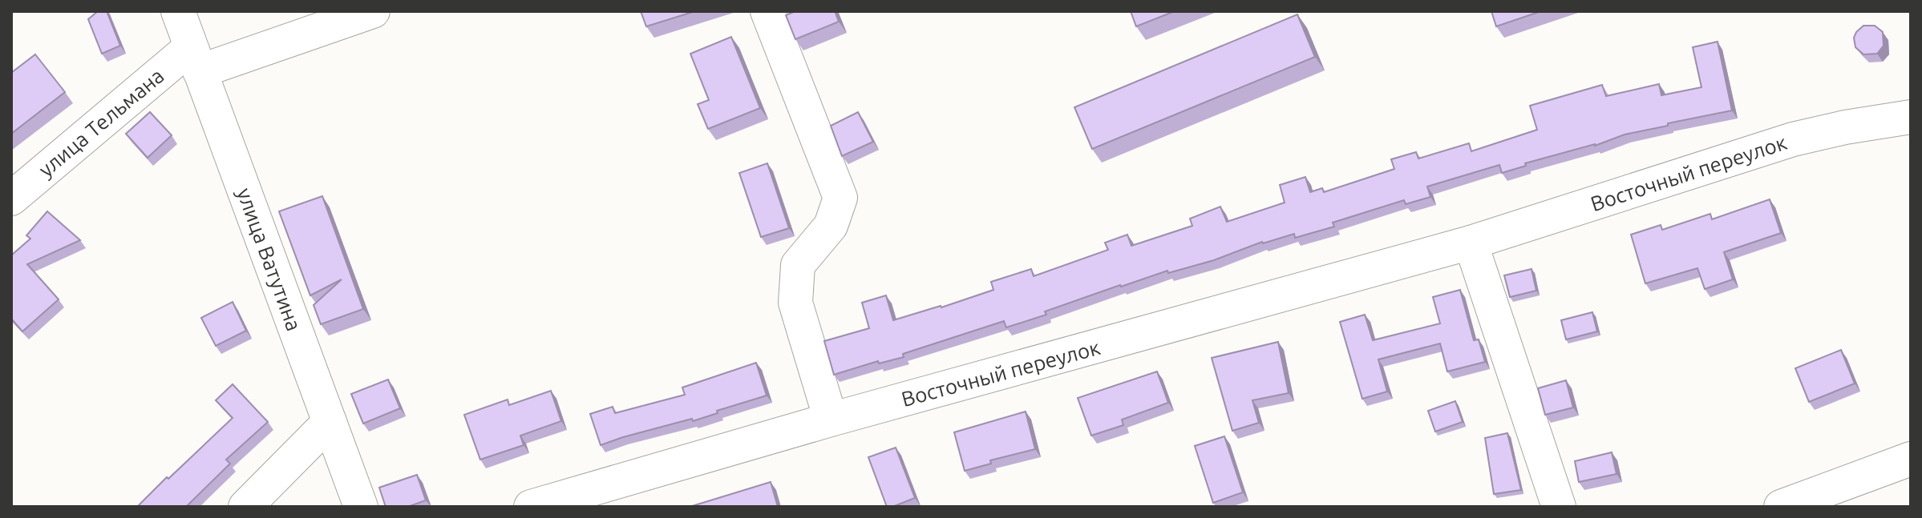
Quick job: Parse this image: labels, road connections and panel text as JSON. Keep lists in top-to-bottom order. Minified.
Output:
{"streets":{"street":["улица Тельмана","Восточный переулок","улица Ватутина"]},"crossings":[["улица Тельмана","улица Ватутина"]]}
